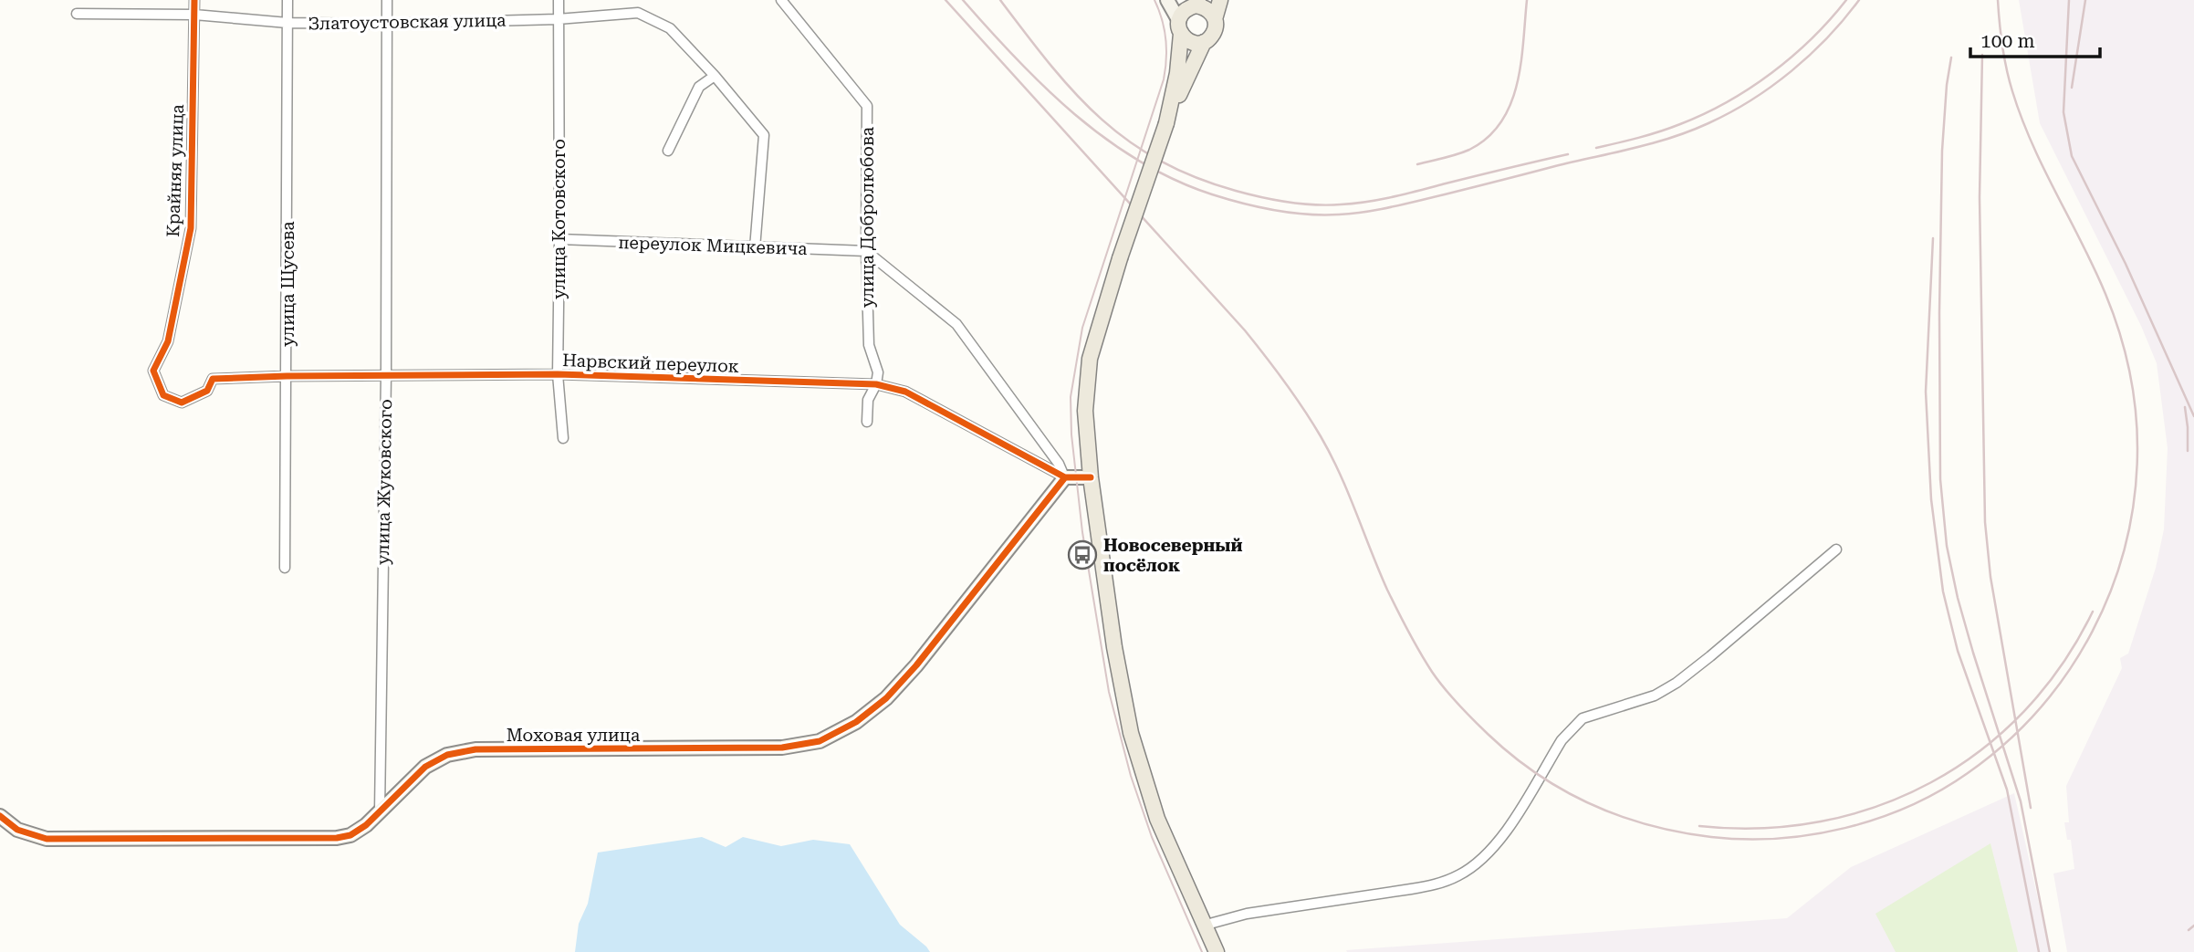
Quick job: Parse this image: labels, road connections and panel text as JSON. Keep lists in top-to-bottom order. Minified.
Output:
{"streets":{"street":["Златоустовская улица","Крайняя улица","улица Добролюбова","улица Котовского","переулок Мицкевича","улица Щусева","Нарвский переулок","улица Жуковского","Моховая улица"]},"crossings":[["Златоустовская улица","Крайняя улица"],["Златоустовская улица","улица Котовского"],["Златоустовская улица","переулок Мицкевича"],["Златоустовская улица","улица Щусева"],["Златоустовская улица","улица Жуковского"],["Крайняя улица","Нарвский переулок"],["улица Добролюбова","переулок Мицкевича"],["улица Добролюбова","Нарвский переулок"],["улица Котовского","переулок Мицкевича"],["улица Котовского","Нарвский переулок"],["улица Щусева","Нарвский переулок"],["Нарвский переулок","улица Жуковского"],["Нарвский переулок","Моховая улица"],["улица Жуковского","Моховая улица"]],"places":{"bus stop":["Новосеверный посёлок"]},"scale_bar":"100 m"}
